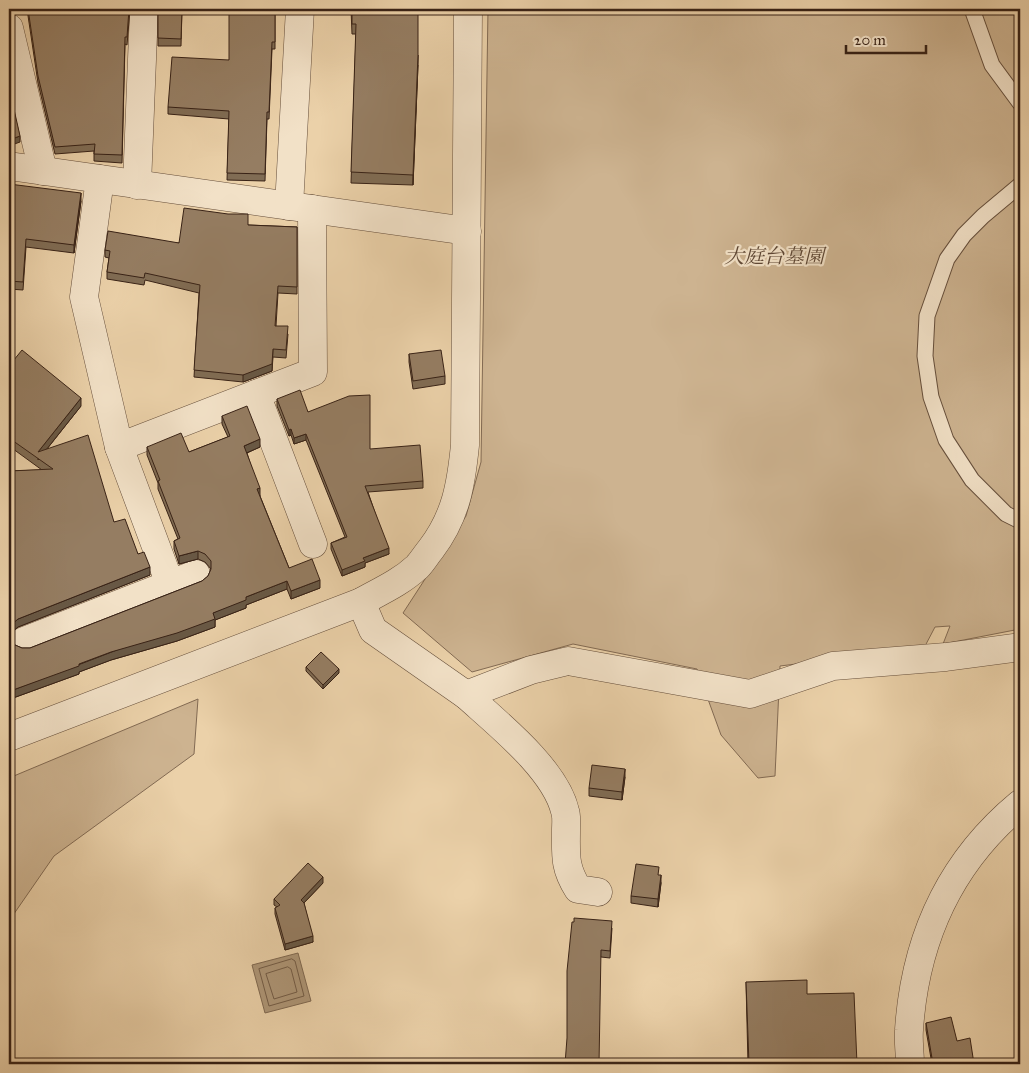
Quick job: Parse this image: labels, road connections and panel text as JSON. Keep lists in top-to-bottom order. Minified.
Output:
{"parks":["大庭台墓園"],"scale_bar":"20 m"}
